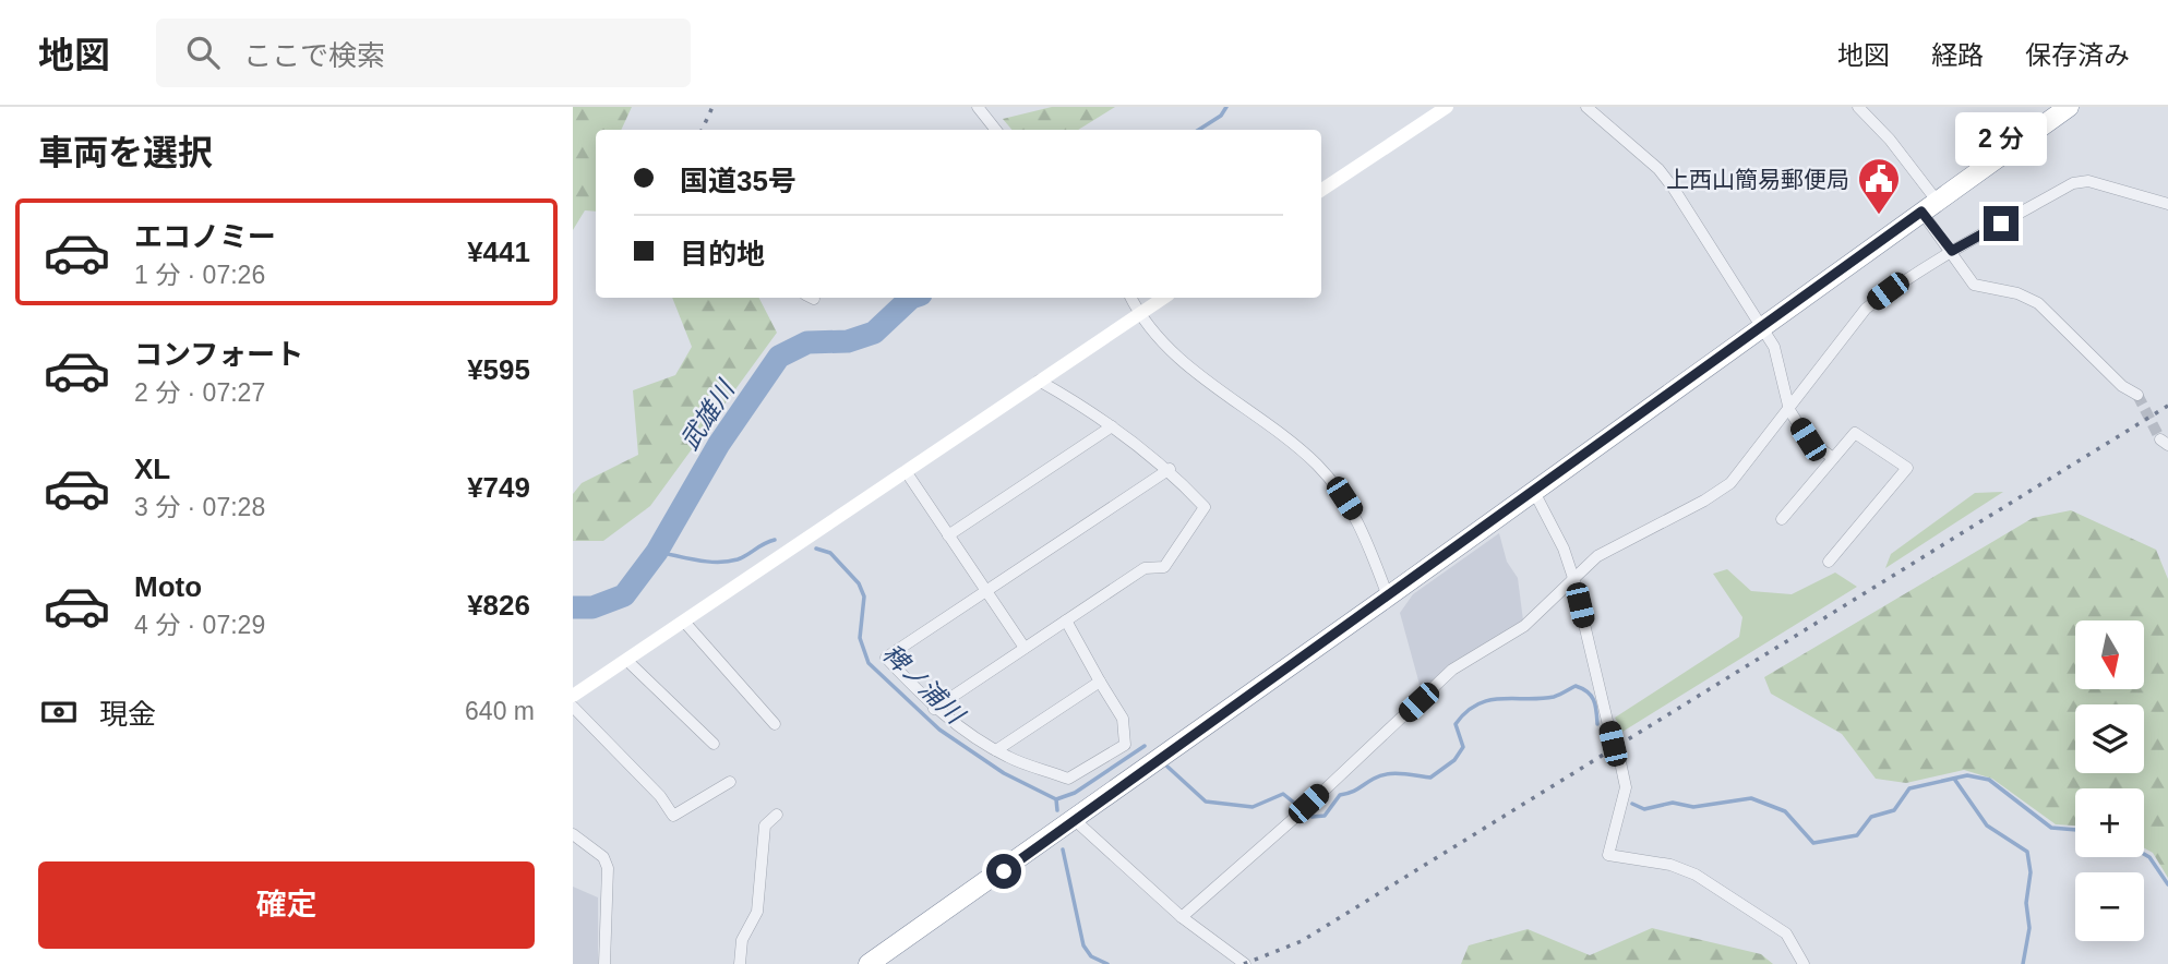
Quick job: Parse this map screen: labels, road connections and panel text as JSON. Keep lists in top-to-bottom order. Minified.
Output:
{"water":["武雄川","稗ノ浦川"],"places":{"public building":["上西山簡易郵便局"]},"north":"bottom","page":{"header":"地図","search":"ここで検索","nav":["地図","経路","保存済み"],"heading":"車両を選択","bubble":"2 分","banner":["国道35号","目的地"],"list":[{"name":"エコノミー","note":"1 分 · 07:26","value":"¥441"},{"name":"コンフォート","note":"2 分 · 07:27","value":"¥595"},{"name":"XL","note":"3 分 · 07:28","value":"¥749"},{"name":"Moto","note":"4 分 · 07:29","value":"¥826"}],"map_buttons":["+","−"],"pay":["現金","640 m"],"buttons":"確定"}}
